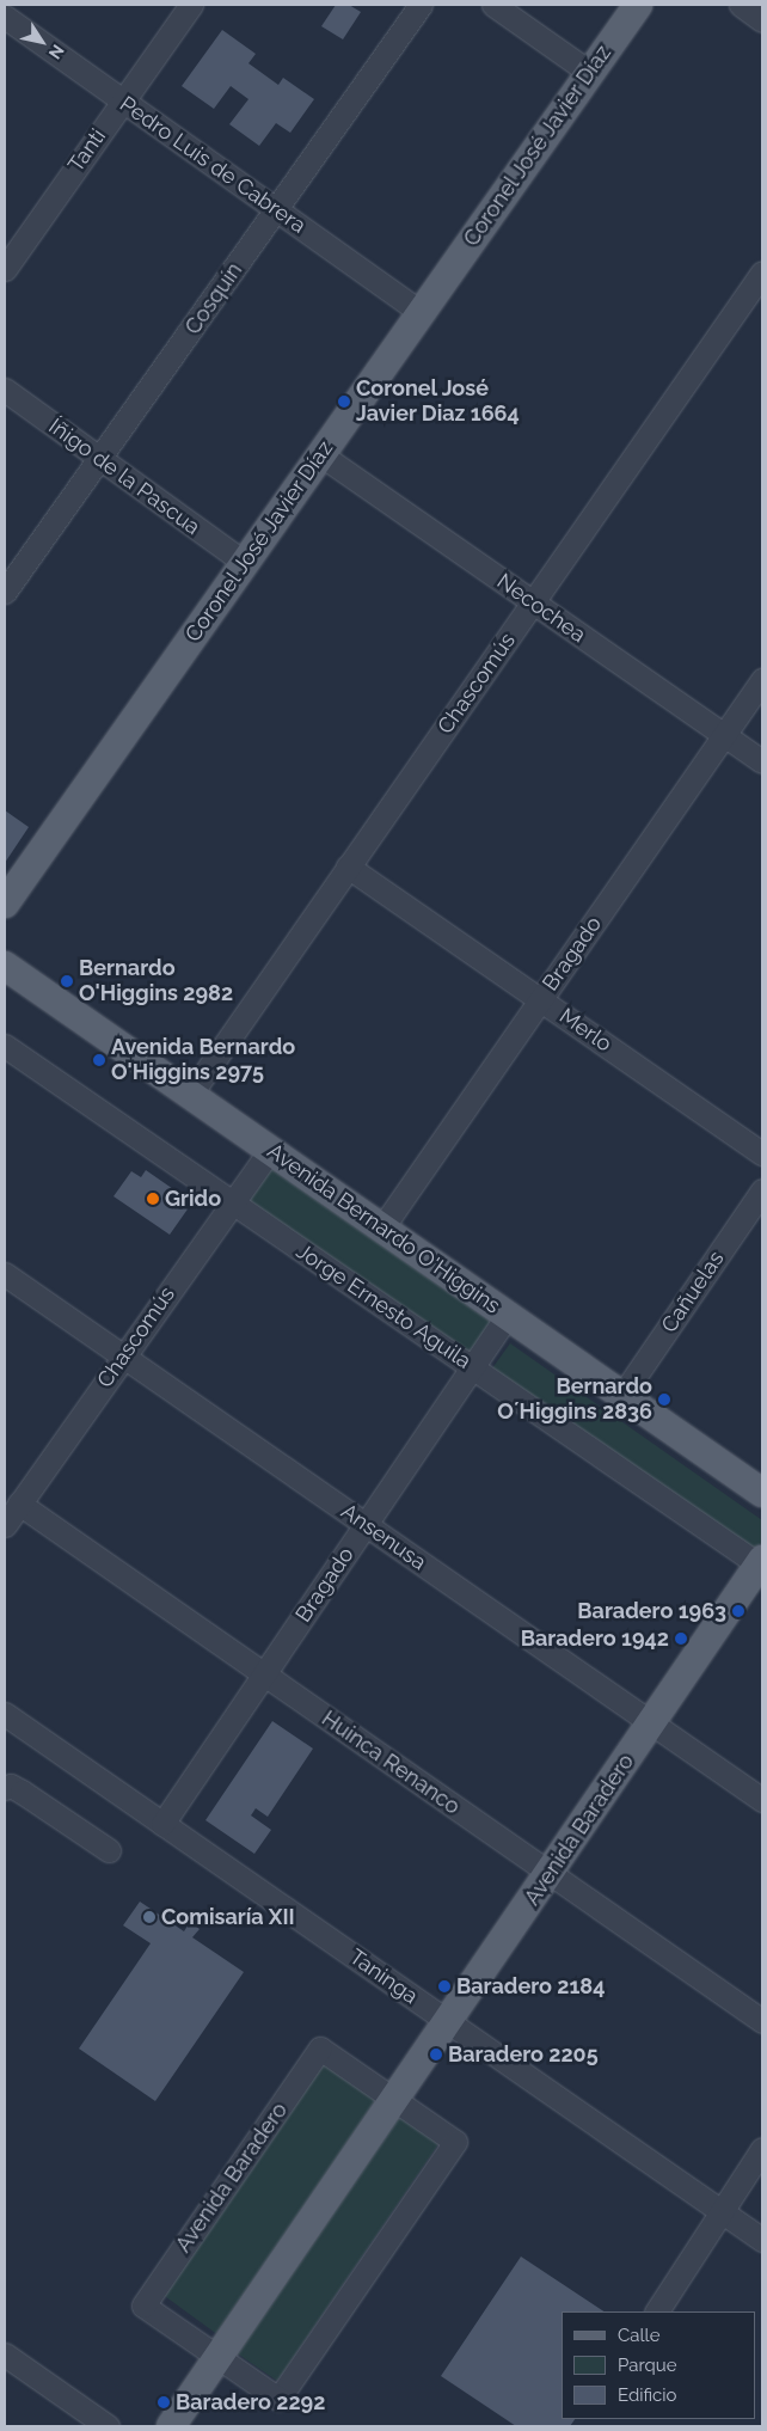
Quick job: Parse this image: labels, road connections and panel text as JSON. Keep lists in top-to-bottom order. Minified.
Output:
{"streets":{"main road":["Coronel José Javier Díaz","Avenida Bernardo O'Higgins","Avenida Baradero"],"street":["Tanti","Pedro Luis de Cabrera","Cosquín","Íñigo de la Pascua","Necochea","Chascomús","Bragado","Merlo","Cañuelas","Jorge Ernesto Aguila","Ansenusa","Huinca Renanco","Taninga"]},"crossings":[["Coronel José Javier Díaz","Pedro Luis de Cabrera"],["Coronel José Javier Díaz","Íñigo de la Pascua"],["Coronel José Javier Díaz","Necochea"],["Tanti","Pedro Luis de Cabrera"],["Pedro Luis de Cabrera","Cosquín"],["Cosquín","Íñigo de la Pascua"],["Necochea","Chascomús"],["Necochea","Bragado"],["Chascomús","Merlo"],["Chascomús","Avenida Bernardo O'Higgins"],["Chascomús","Jorge Ernesto Aguila"],["Chascomús","Ansenusa"],["Chascomús","Huinca Renanco"],["Bragado","Merlo"],["Bragado","Avenida Bernardo O'Higgins"],["Bragado","Jorge Ernesto Aguila"],["Bragado","Ansenusa"],["Bragado","Huinca Renanco"],["Bragado","Taninga"],["Avenida Bernardo O'Higgins","Cañuelas"],["Jorge Ernesto Aguila","Avenida Baradero"],["Ansenusa","Avenida Baradero"],["Huinca Renanco","Avenida Baradero"],["Avenida Baradero","Taninga"]],"places":["Coronel José Javier Diaz 1664","Bernardo O'Higgins 2982","Avenida Bernardo O'Higgins 2975","Grido","Bernardo O´Higgins 2836","Baradero 1963","Baradero 1942","Comisaría XII","Baradero 2184","Baradero 2205","Baradero 2292"],"legend":["Calle","Parque","Edificio"],"north":"bottom right"}
